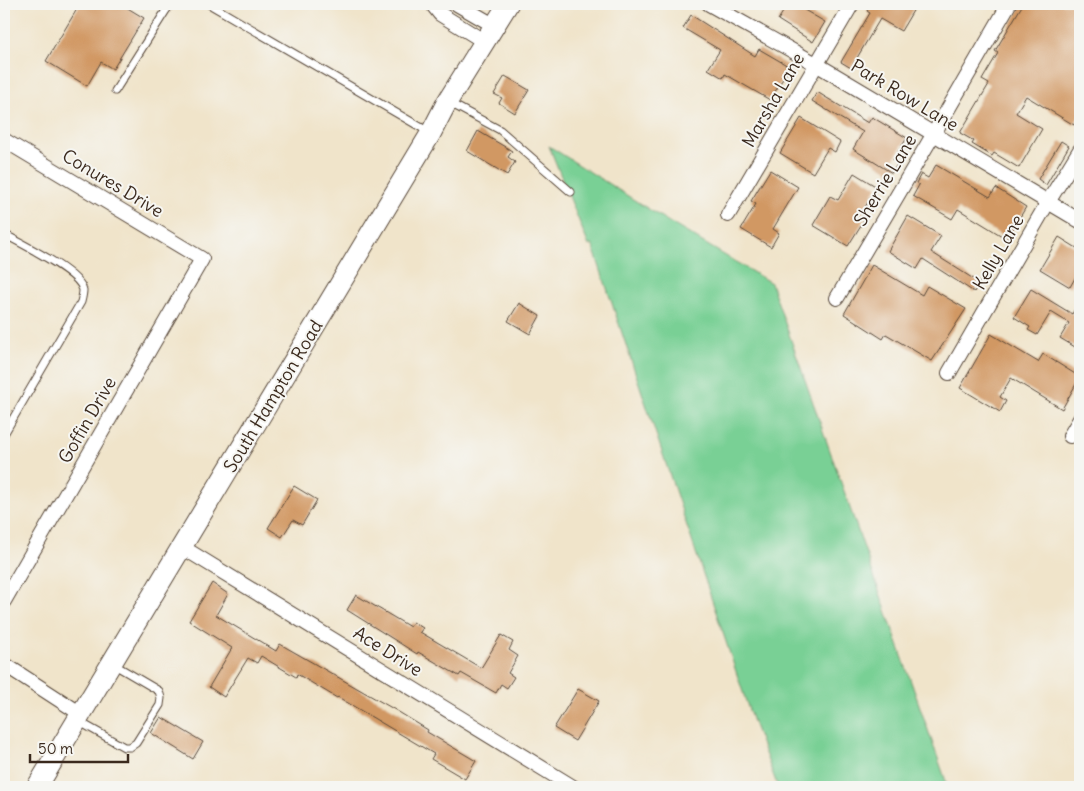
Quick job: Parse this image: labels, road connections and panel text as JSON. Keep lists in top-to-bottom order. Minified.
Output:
{"streets":{"main road":["South Hampton Road"],"street":["Park Row Lane","Marsha Lane","Sherrie Lane","Conures Drive","Kelly Lane","Goffin Drive","Ace Drive"]},"crossings":[["Park Row Lane","Marsha Lane"],["Park Row Lane","Sherrie Lane"],["Park Row Lane","Kelly Lane"],["Conures Drive","Goffin Drive"],["South Hampton Road","Ace Drive"]],"scale_bar":"50 m"}
